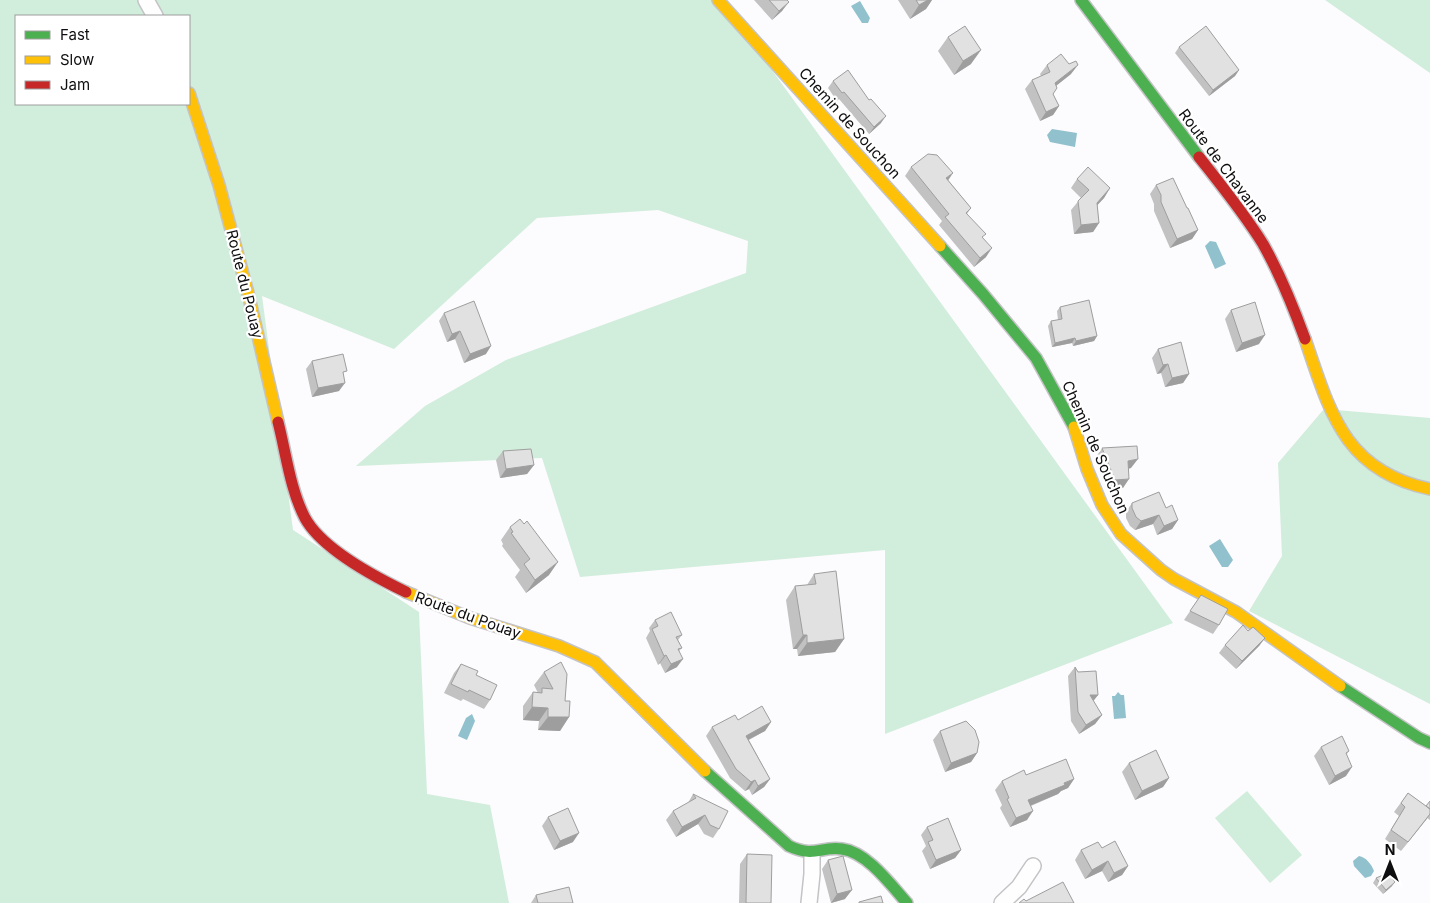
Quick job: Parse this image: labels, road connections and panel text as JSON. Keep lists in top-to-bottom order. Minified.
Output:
{"streets":{"street":["Chemin de Souchon","Route de Chavanne","Route du Pouay"]},"legend":["Fast","Slow","Jam"],"north":"top"}
